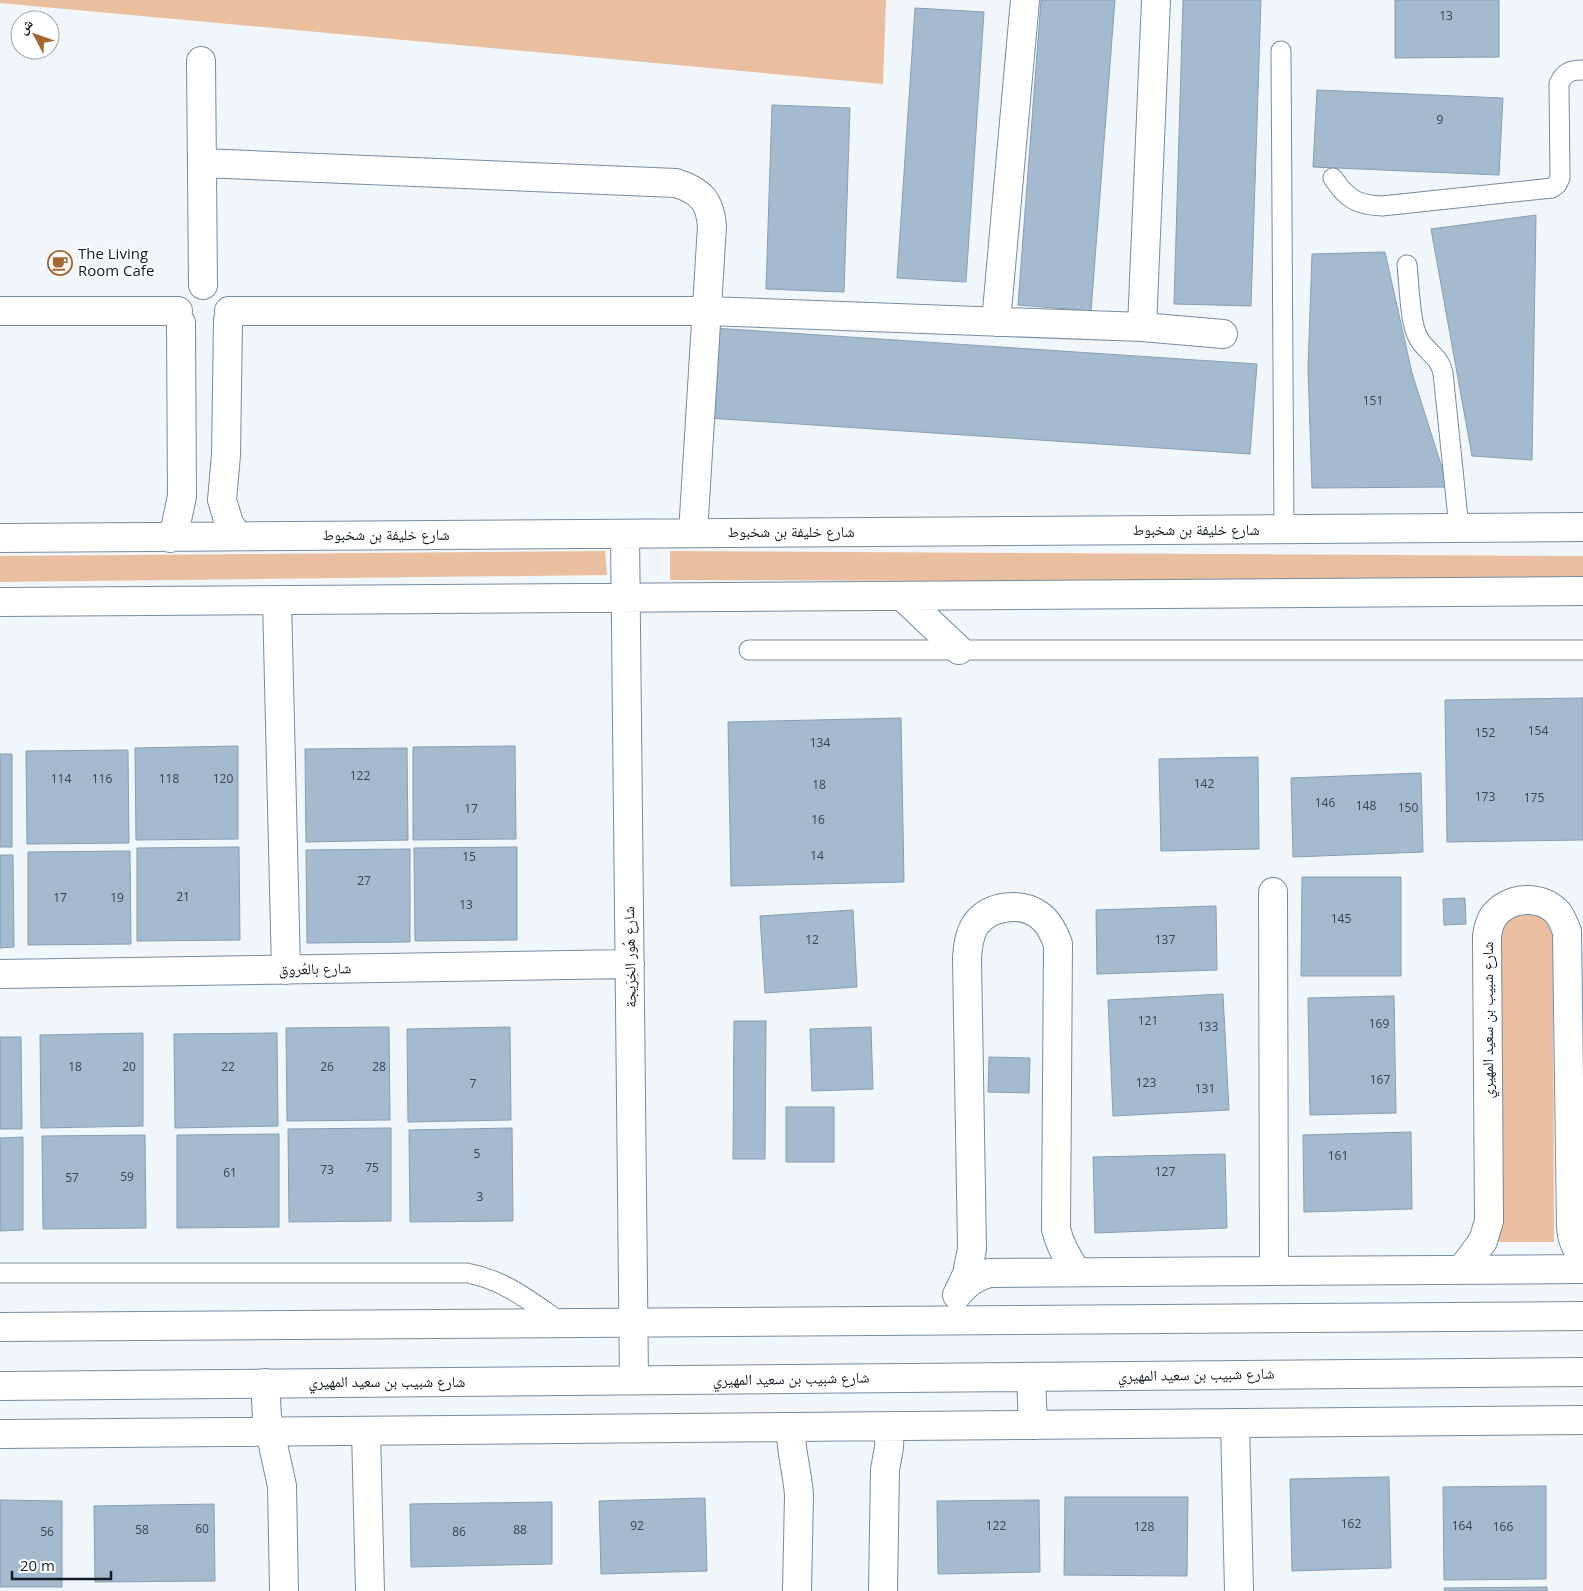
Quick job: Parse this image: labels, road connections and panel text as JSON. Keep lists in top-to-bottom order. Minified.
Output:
{"streets":{"street":["شارع خليفة بن شخبوط","شارع هُور الخِرَيجة","شارع بالعُروق","شارع شبيب بن سعيد المهيري"]},"crossings":[["شارع خليفة بن شخبوط","شارع هُور الخِرَيجة"],["شارع هُور الخِرَيجة","شارع بالعُروق"],["شارع هُور الخِرَيجة","شارع شبيب بن سعيد المهيري"]],"places":{"cafe":["The Living Room Cafe"]},"house_numbers":["13","9","151","154","152","134","122","114","116","118","120","142","18","173","175","146","148","150","17","16","14","15","27","21","17","19","13","145","12","137","121","169","133","18","20","22","26","28","167","123","7","131","5","161","75","73","127","61","59","57","3","162","92","122","164","128","166","60","58","88","56","86"],"scale_bar":"20 m","north":"top left"}
